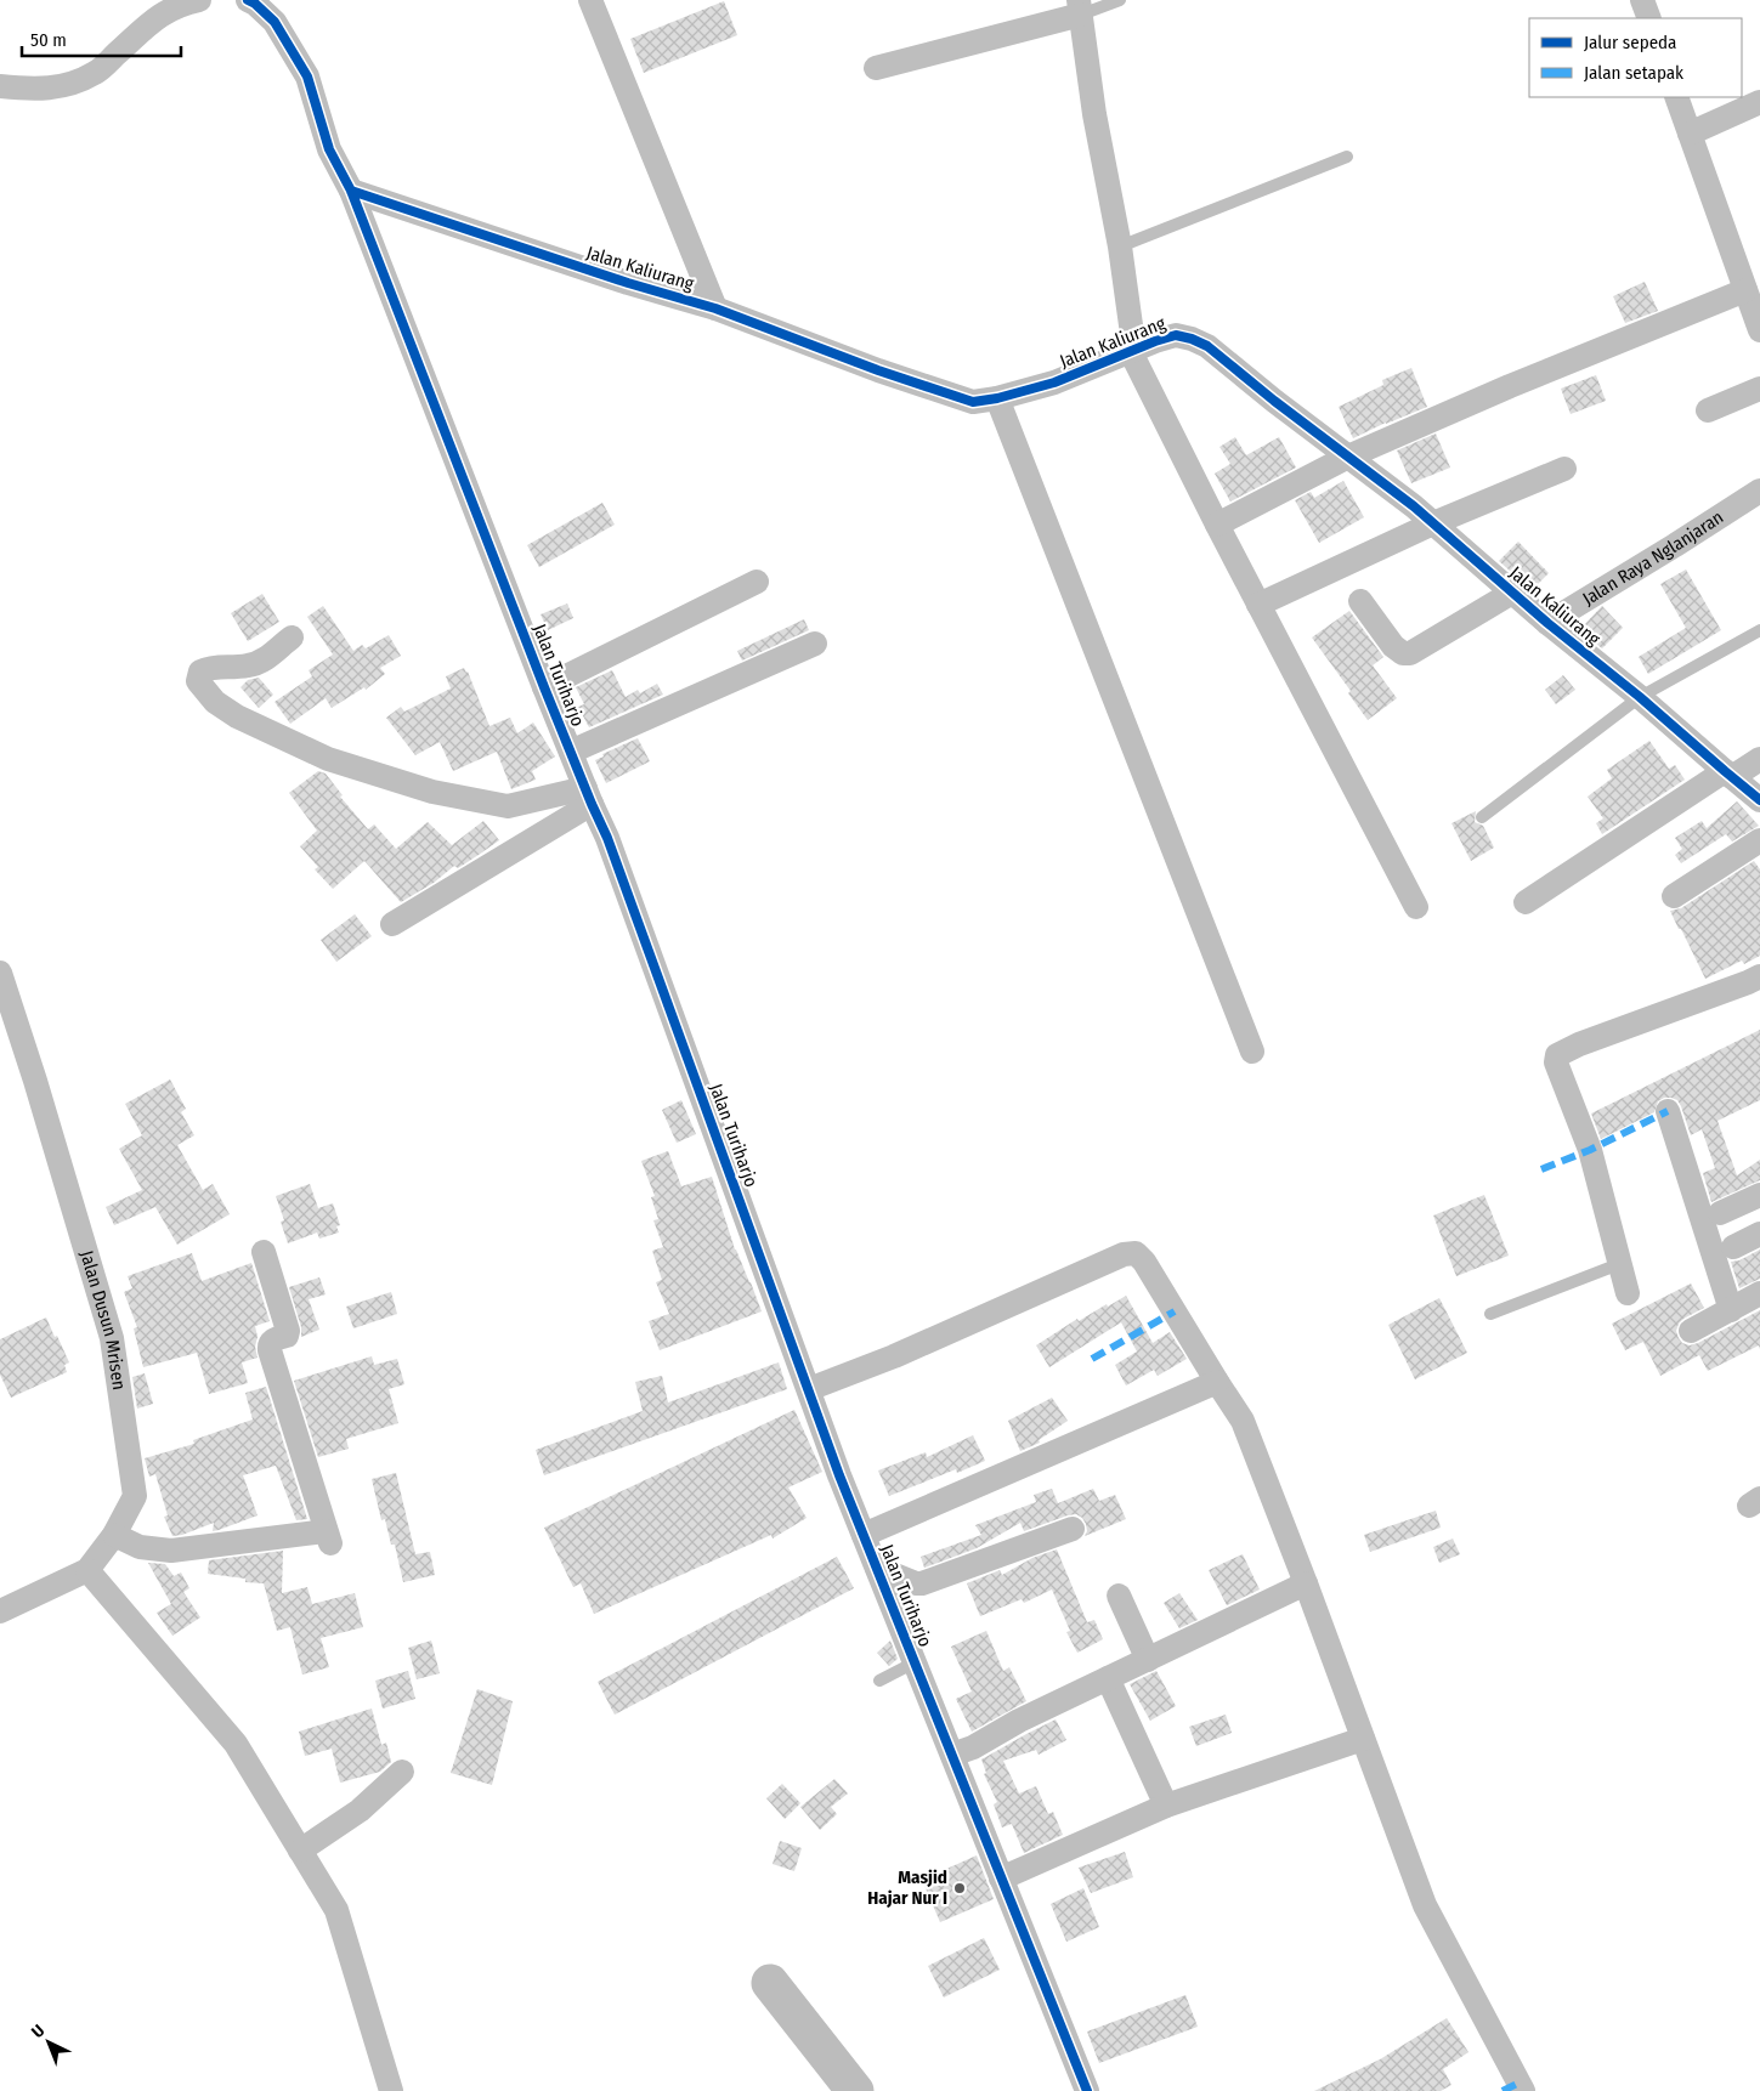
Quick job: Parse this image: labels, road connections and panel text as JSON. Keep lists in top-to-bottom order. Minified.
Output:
{"streets":{"street":["Jalan Kaliurang","Jalan Raya Nglanjaran","Jalan Turiharjo","Jalan Dusun Mrisen"]},"crossings":[["Jalan Kaliurang","Jalan Raya Nglanjaran"],["Jalan Kaliurang","Jalan Turiharjo"]],"places":["Masjid Hajar Nur I"],"legend":["Jalur sepeda","Jalan setapak"],"scale_bar":"50 m","north":"top left"}
